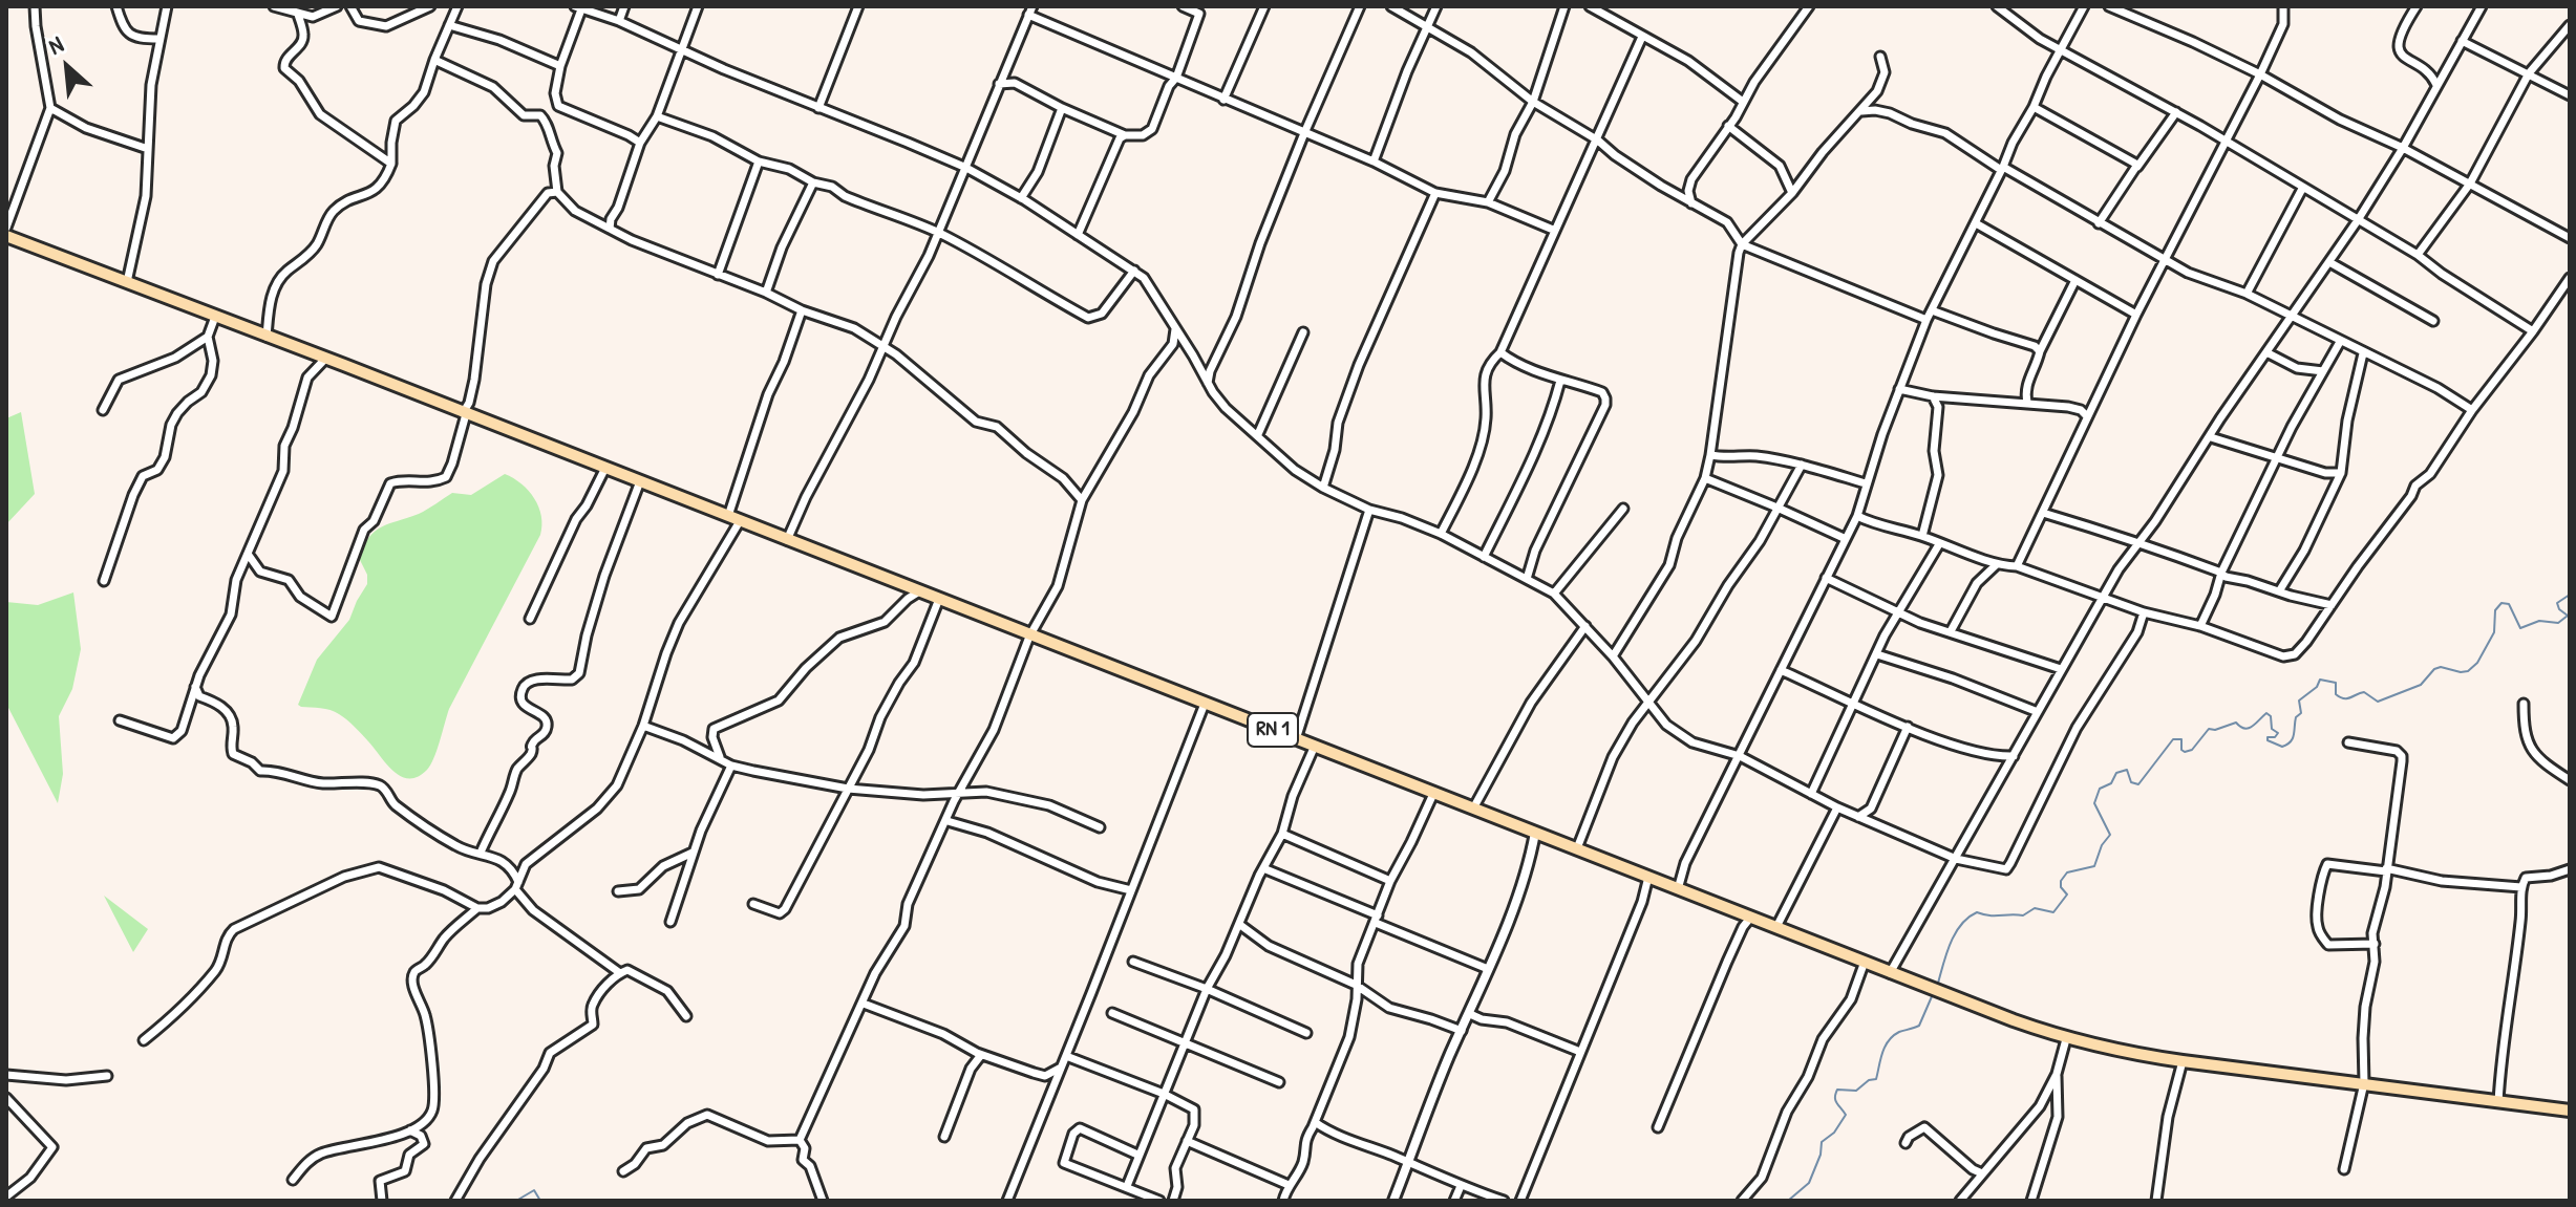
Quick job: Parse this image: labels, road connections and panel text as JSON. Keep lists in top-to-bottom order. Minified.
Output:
{"streets":{"main road":["RN 1"]},"north":"top left"}
